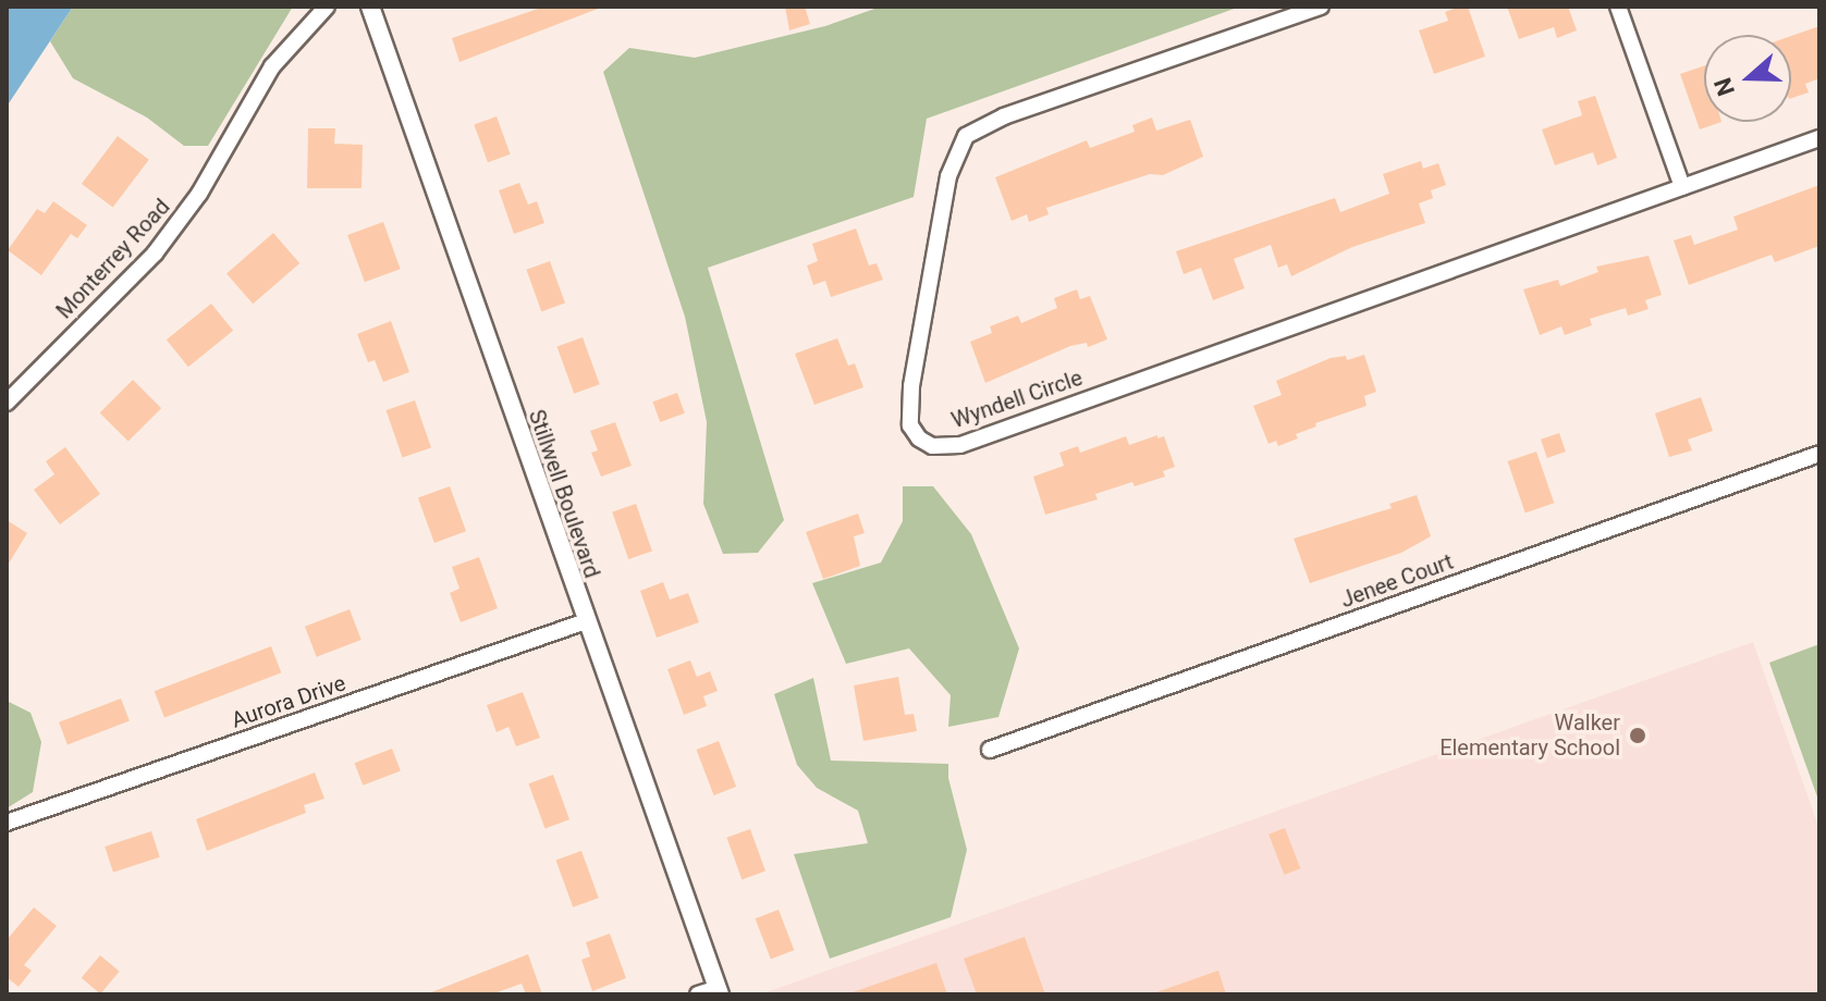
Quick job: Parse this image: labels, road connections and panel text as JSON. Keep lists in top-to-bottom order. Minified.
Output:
{"streets":{"street":["Monterrey Road","Wyndell Circle","Stillwell Boulevard","Jenee Court","Aurora Drive"]},"crossings":[["Stillwell Boulevard","Aurora Drive"]],"places":["Walker Elementary School"],"north":"left"}
